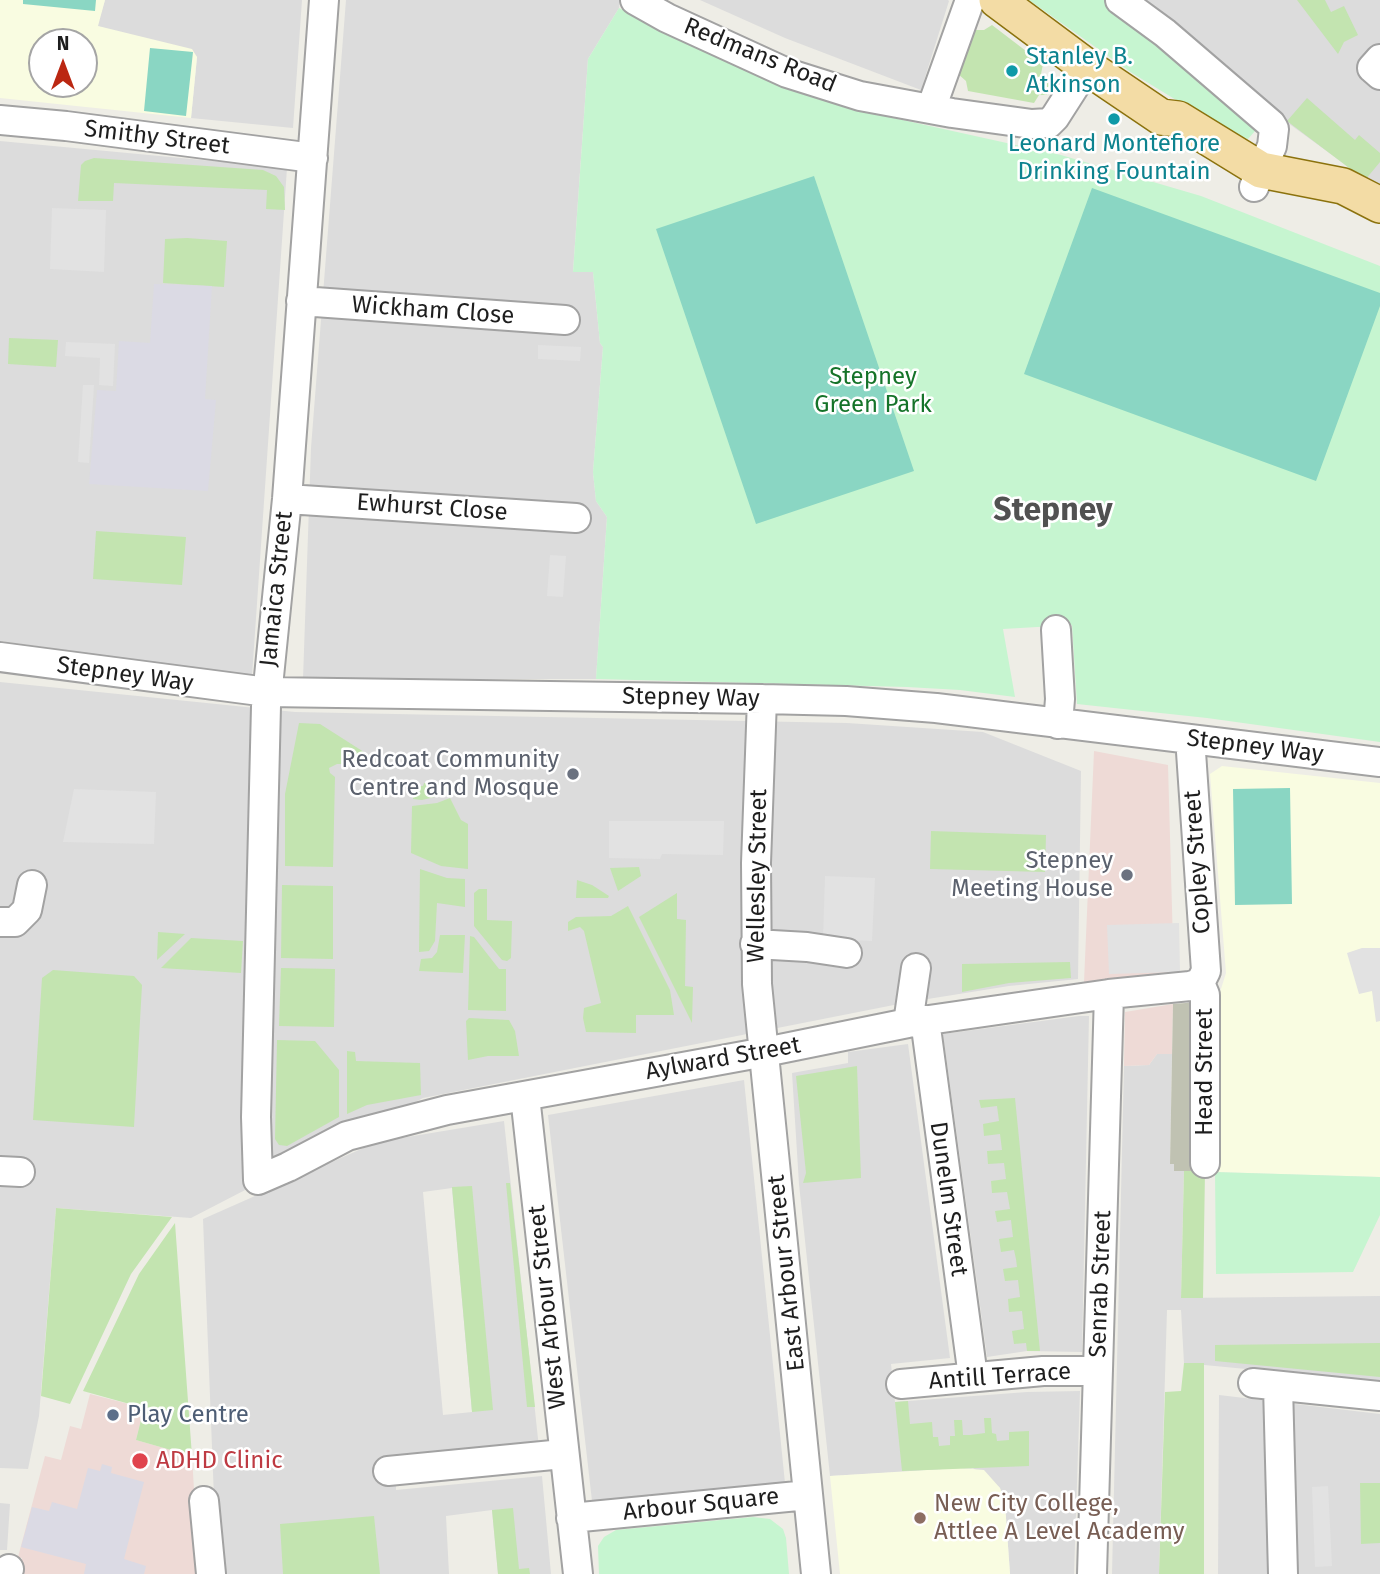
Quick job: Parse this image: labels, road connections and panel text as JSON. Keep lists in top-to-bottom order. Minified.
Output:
{"streets":{"street":["Redmans Road","Smithy Street","Wickham Close","Ewhurst Close","Jamaica Street","Stepney Way","Copley Street","Wellesley Street","Aylward Street","Head Street","Dunelm Street","East Arbour Street","Senrab Street","West Arbour Street","Antill Terrace","Arbour Square"]},"crossings":[["Smithy Street","Jamaica Street"],["Wickham Close","Jamaica Street"],["Ewhurst Close","Jamaica Street"],["Jamaica Street","Stepney Way"],["Jamaica Street","Aylward Street"],["Stepney Way","Copley Street"],["Stepney Way","Wellesley Street"],["Copley Street","Aylward Street"],["Copley Street","Head Street"],["Wellesley Street","Aylward Street"],["Wellesley Street","East Arbour Street"],["Aylward Street","Head Street"],["Aylward Street","Dunelm Street"],["Aylward Street","East Arbour Street"],["Aylward Street","Senrab Street"],["Aylward Street","West Arbour Street"],["Dunelm Street","Antill Terrace"],["East Arbour Street","Arbour Square"],["Senrab Street","Antill Terrace"],["West Arbour Street","Arbour Square"]],"districts":["Stepney"],"parks":["Stepney Green Park"],"places":["Stanley B. Atkinson","Leonard Montefiore Drinking Fountain","Redcoat Community Centre and Mosque","Stepney Meeting House","Play Centre","ADHD Clinic","New City College, Attlee A Level Academy"],"north":"top"}
